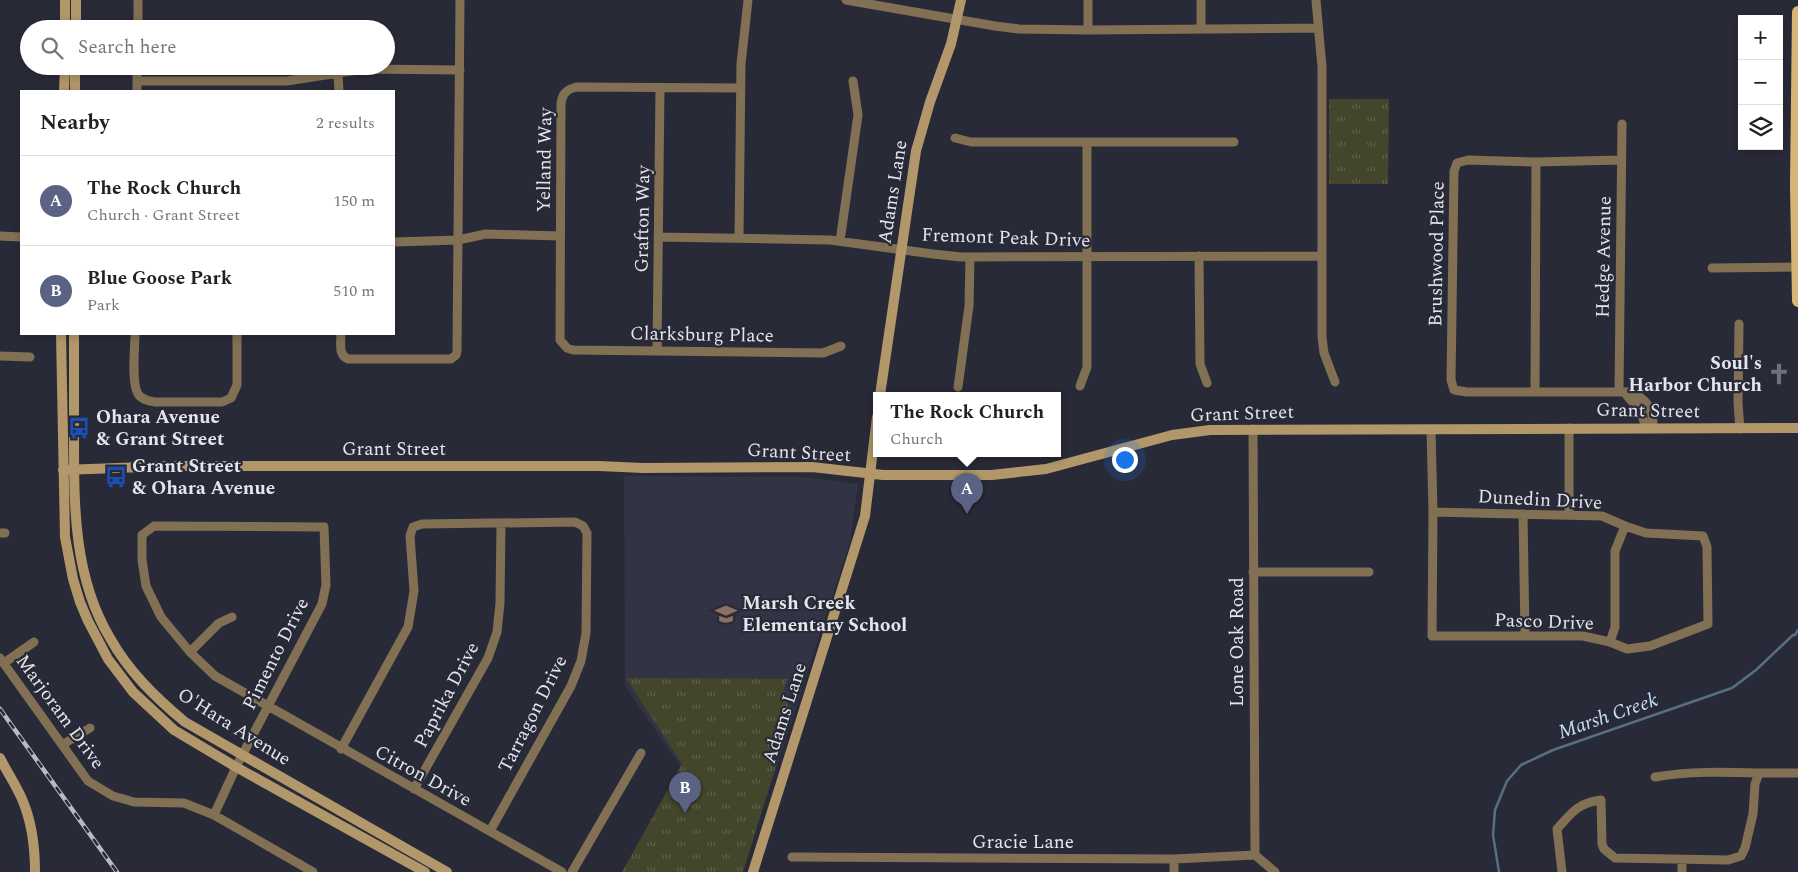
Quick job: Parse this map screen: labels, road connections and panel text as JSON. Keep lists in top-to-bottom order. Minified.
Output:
{"streets":{"street":["Yelland Way","Adams Lane","Grafton Way","Fremont Peak Drive","Brushwood Place","Hedge Avenue","Clarksburg Place","Grant Street","Dunedin Drive","Pasco Drive","Lone Oak Road","Pimento Drive","Paprika Drive","Marjoram Drive","Tarragon Drive","O'Hara Avenue","Citron Drive","Gracie Lane"]},"crossings":[["Yelland Way","Grafton Way"],["Yelland Way","Clarksburg Place"],["Adams Lane","Fremont Peak Drive"],["Adams Lane","Grant Street"],["Grafton Way","Fremont Peak Drive"],["Grafton Way","Clarksburg Place"],["Brushwood Place","Hedge Avenue"],["Grant Street","Lone Oak Road"],["Grant Street","O'Hara Avenue"],["Dunedin Drive","Pasco Drive"],["Lone Oak Road","Gracie Lane"],["Pimento Drive","Marjoram Drive"],["Pimento Drive","O'Hara Avenue"],["Pimento Drive","Citron Drive"],["Paprika Drive","Tarragon Drive"],["Paprika Drive","Citron Drive"],["Tarragon Drive","Citron Drive"]],"water":["Marsh Creek"],"places":{"church":["Soul's Harbor Church"],"bus stop":["Ohara Avenue & Grant Street","Grant Street & Ohara Avenue"],"school or university":["Marsh Creek Elementary School"]},"page":{"map_buttons":["+","−"],"search":"Search here","heading":["Nearby","2 results"],"list":[{"mark":"A","name":"The Rock Church","note":"Church · Grant Street","value":"150 m"},{"mark":"B","name":"Blue Goose Park","note":"Park","value":"510 m"}],"popup":["The Rock Church","Church"],"pins":["A","B"]}}
